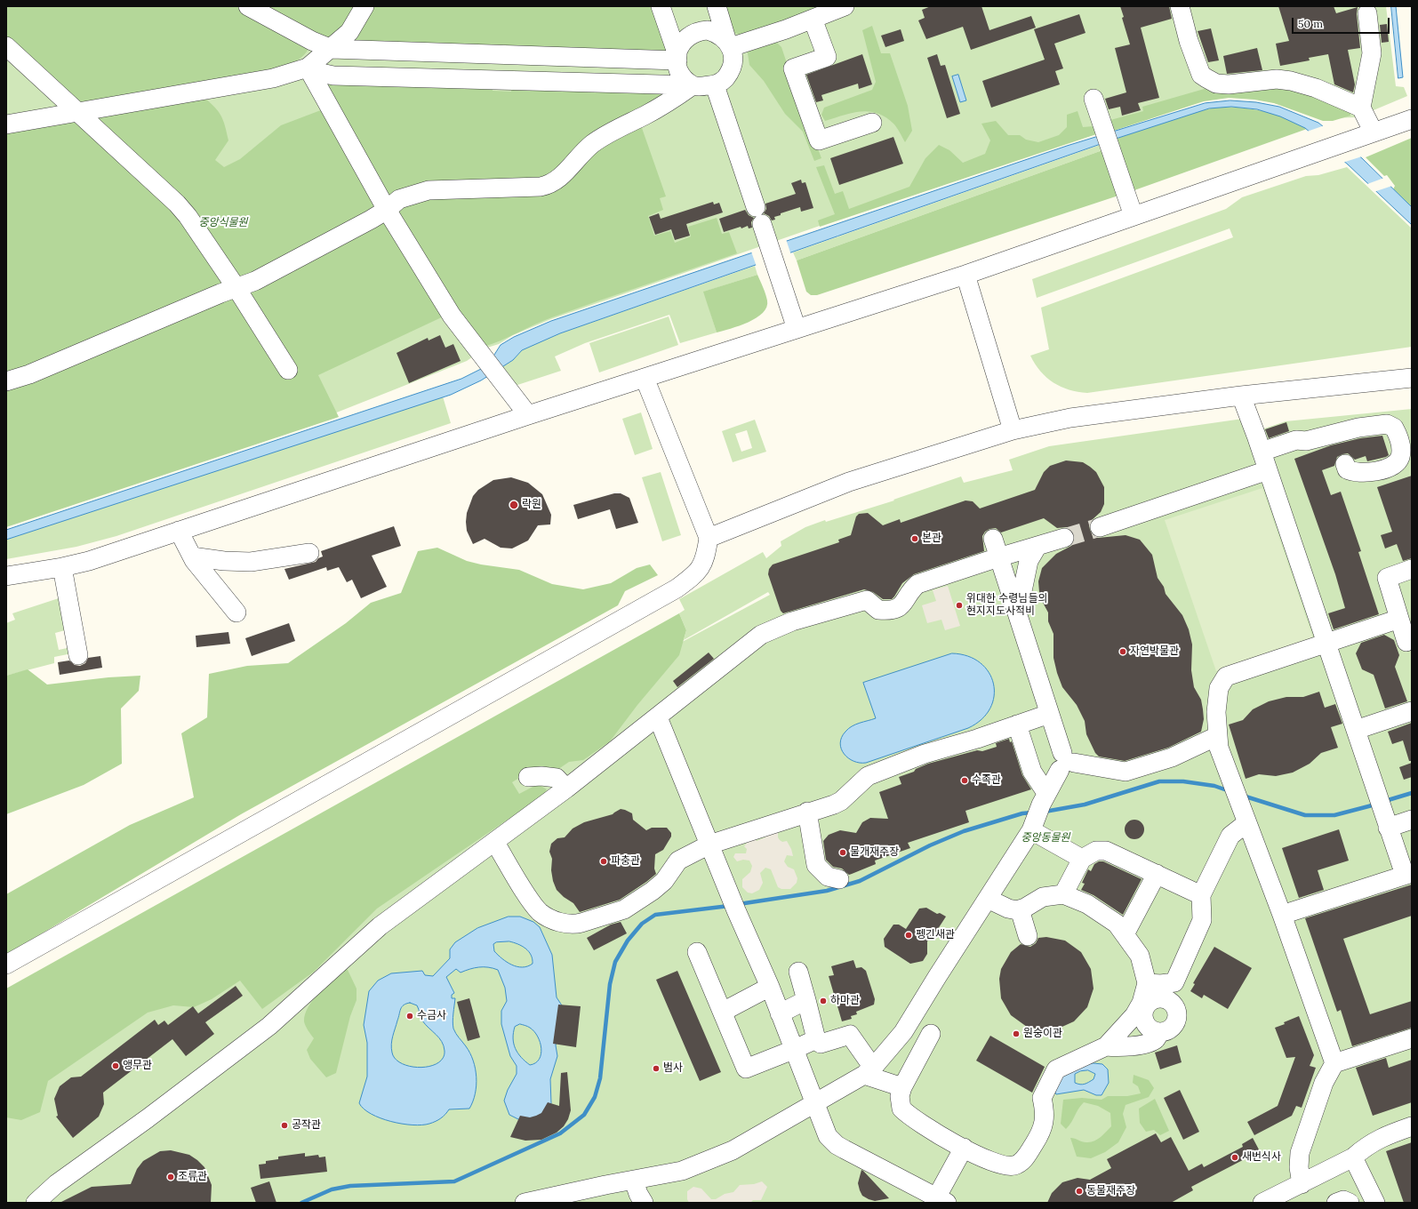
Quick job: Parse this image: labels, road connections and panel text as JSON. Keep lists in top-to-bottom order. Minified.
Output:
{"parks":["중앙식물원","중앙동물원"],"places":["락원","본관","위대한 수령님들의 현지지도사적비","자연박물관","수족관","물개재주장","파충관","펭긴새관","하마관","수금사","원숭이관","앵무관","범사","공작관","새번식사","조류관","동물재주장"],"scale_bar":"50 m"}
